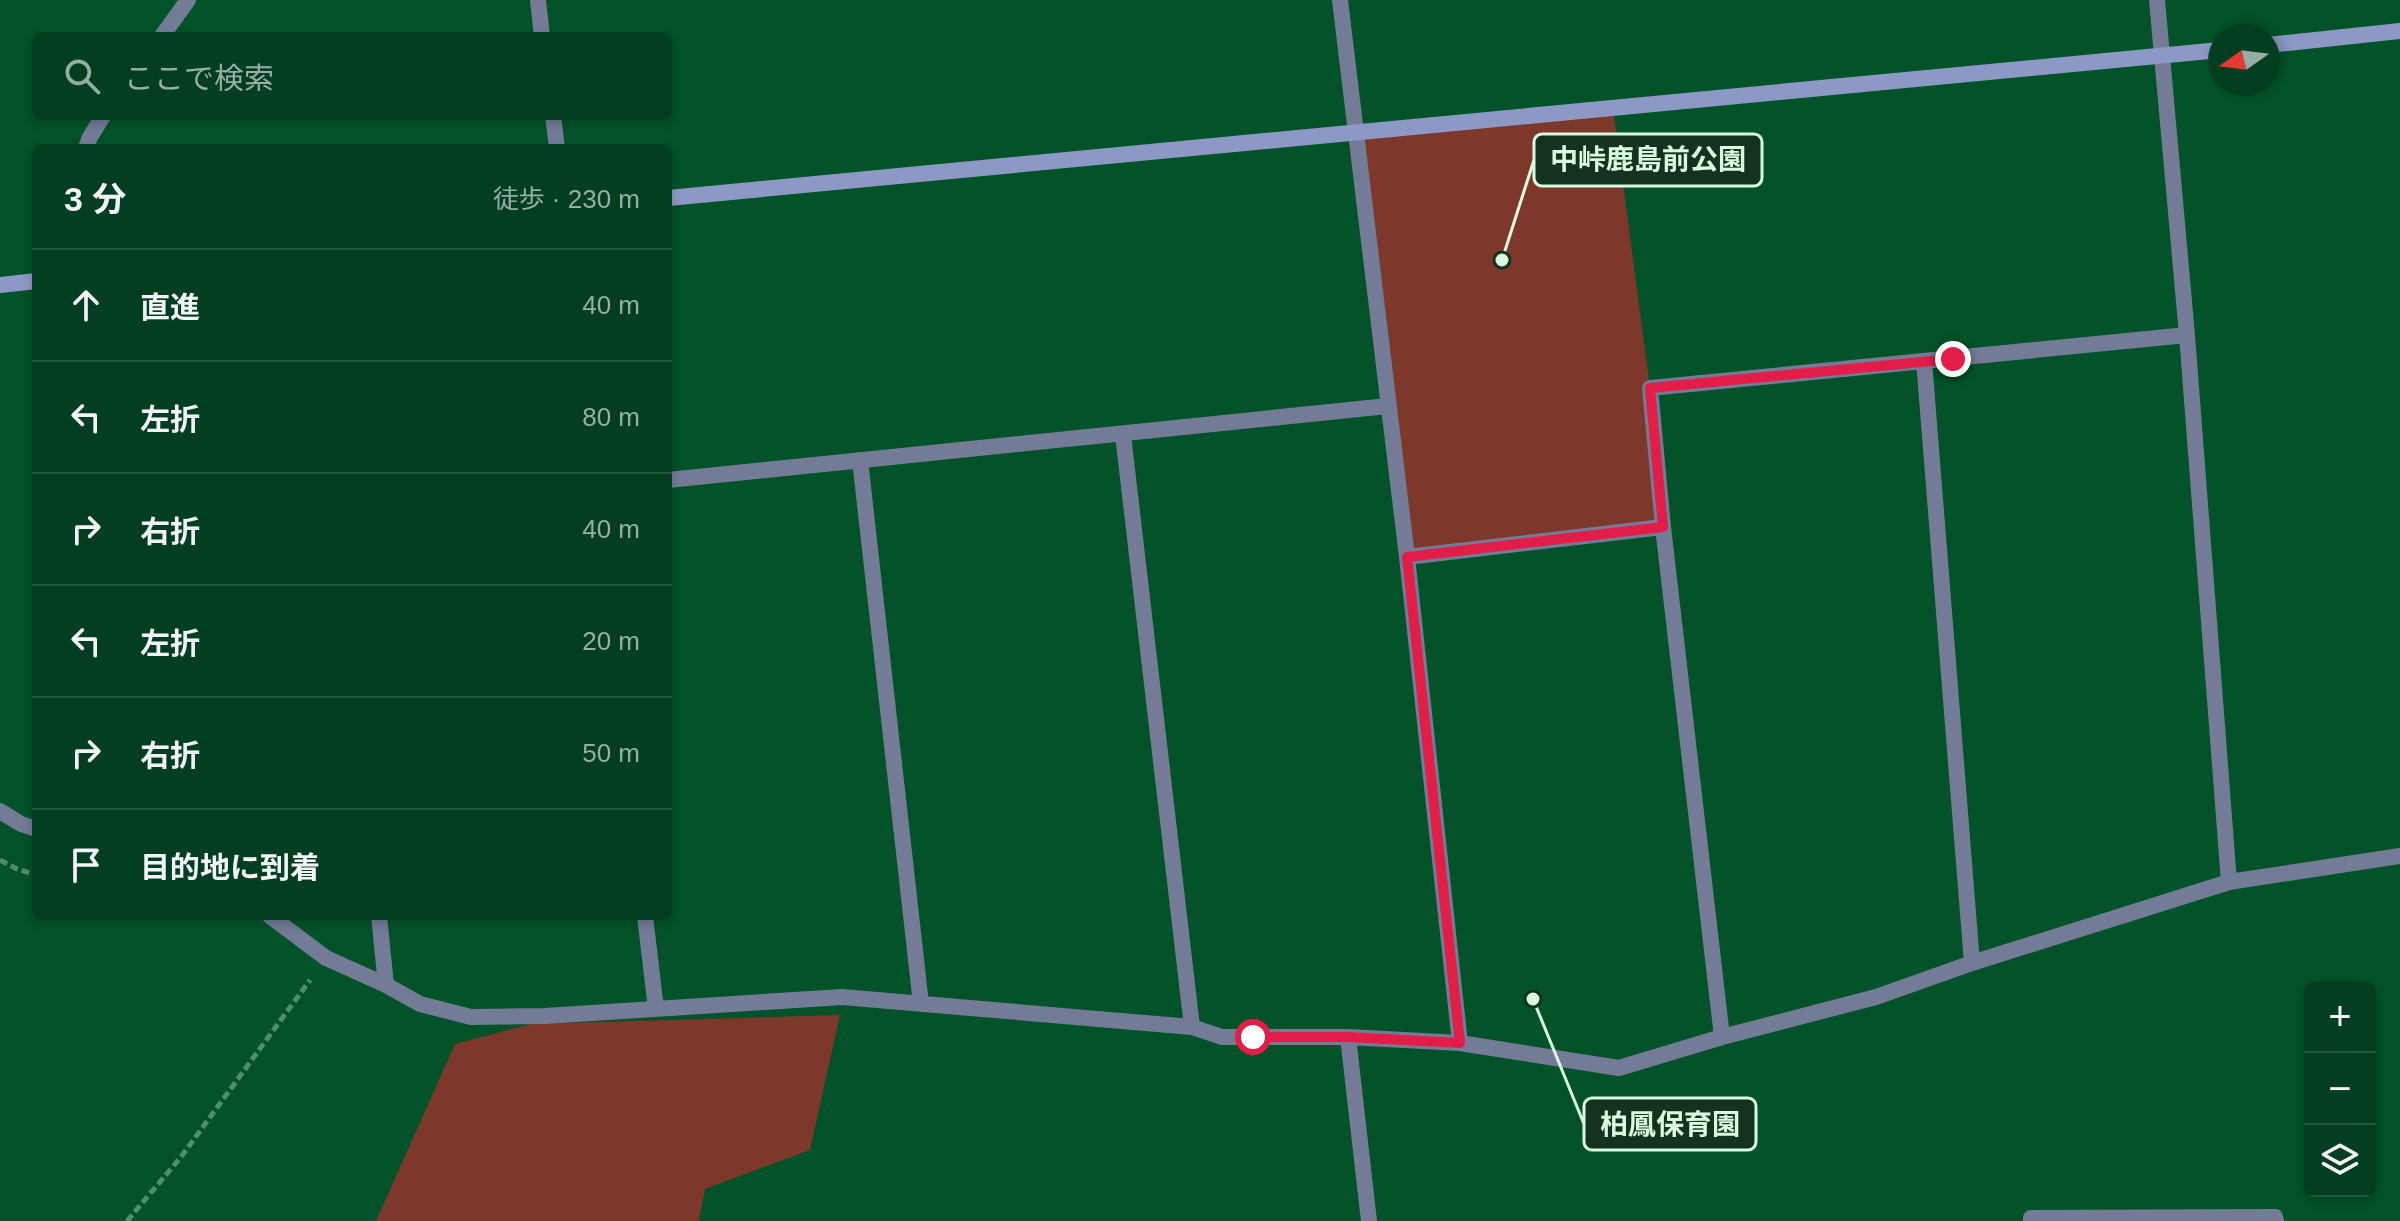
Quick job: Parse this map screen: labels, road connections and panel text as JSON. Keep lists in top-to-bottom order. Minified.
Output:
{"places":["中峠鹿島前公園","柏鳳保育園"],"north":"left","page":{"search":"ここで検索","heading":["3 分","徒歩 · 230 m"],"list":[["直進","40 m"],["左折","80 m"],["右折","40 m"],["左折","20 m"],["右折","50 m"],"目的地に到着"],"map_buttons":["+","−"]}}
